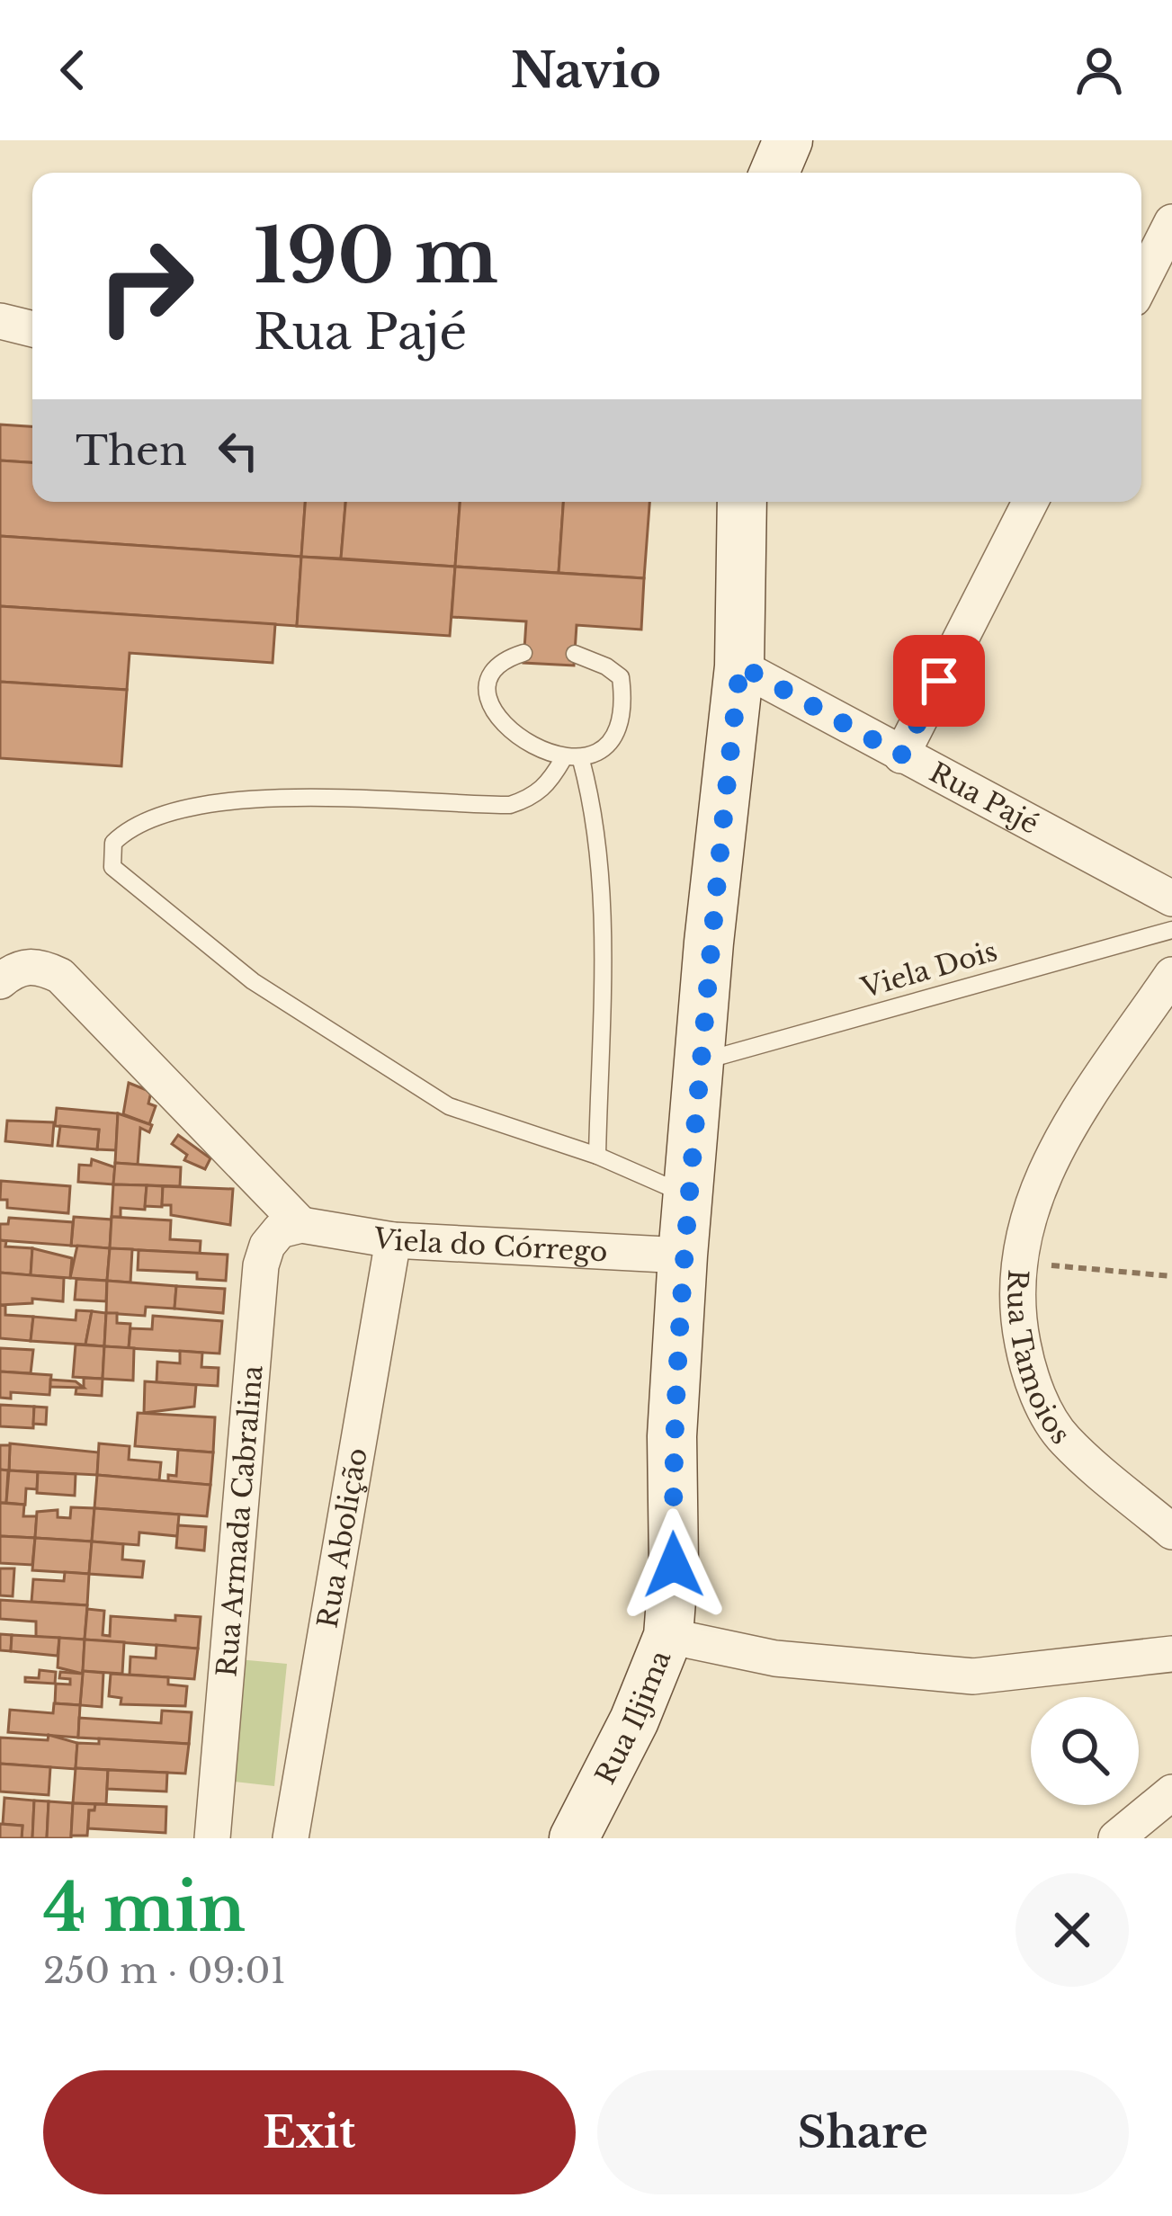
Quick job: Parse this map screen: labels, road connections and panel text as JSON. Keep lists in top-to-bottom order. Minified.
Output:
{"streets":{"main road":["Rua Iljima"],"street":["Rua Pajé","Viela do Córrego","Rua Tamoios","Rua Armada Cabralina","Rua Abolição"],"lane":["Viela Dois"]},"crossings":[["Rua Pajé","Rua Iljima"],["Viela Dois","Rua Iljima"],["Viela do Córrego","Rua Armada Cabralina"],["Viela do Córrego","Rua Abolição"],["Viela do Córrego","Rua Iljima"]],"page":{"header":"Navio","turn":["190 m","Rua Pajé"],"then":"Then","heading":["4 min","250 m · 09:01"],"buttons":["Exit","Share"]}}
